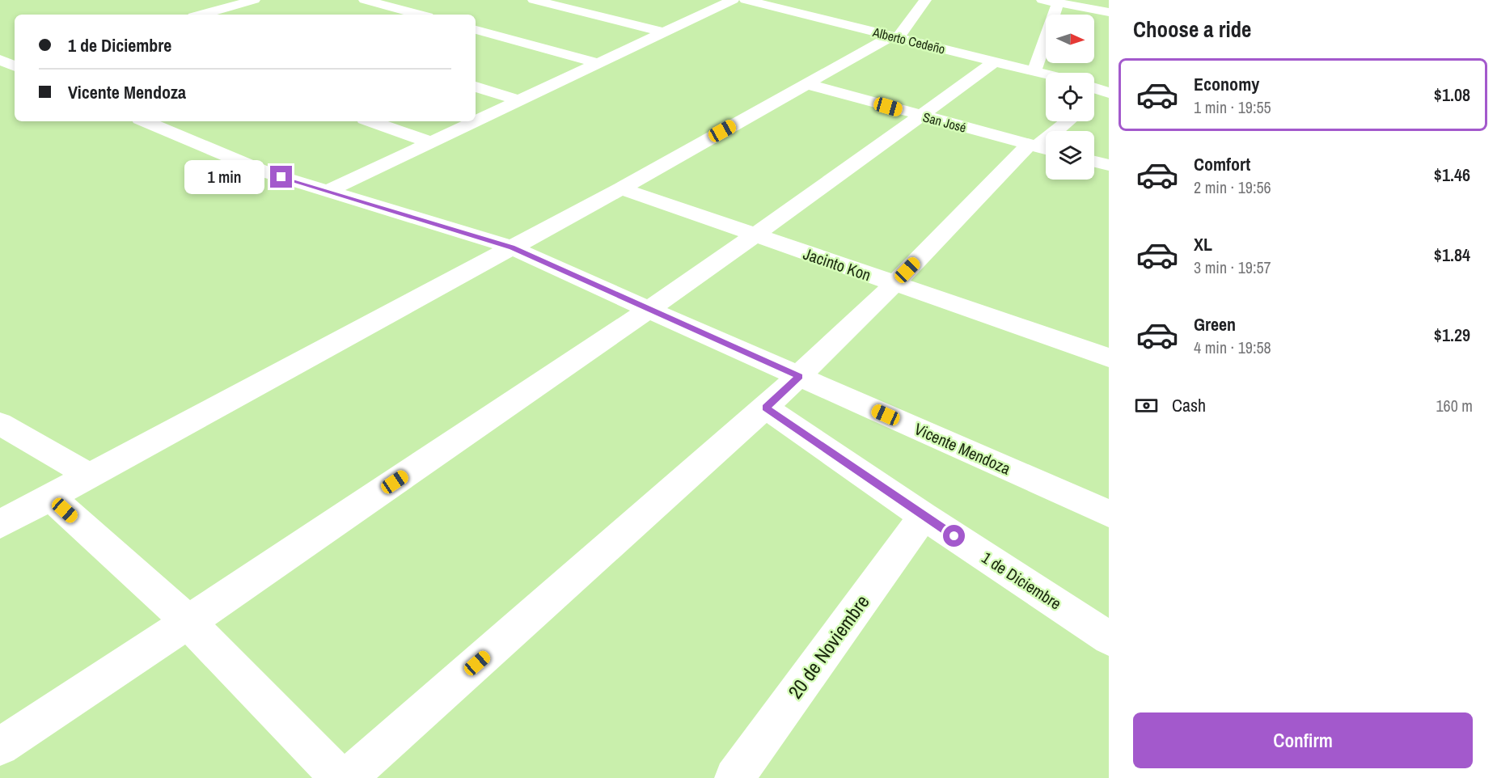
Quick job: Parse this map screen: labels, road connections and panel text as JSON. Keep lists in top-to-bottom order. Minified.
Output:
{"streets":{"street":["Alberto Cedeño","San José","Jacinto Kon","Vicente Mendoza","1 de Diciembre","20 de Noviembre"]},"crossings":[["1 de Diciembre","20 de Noviembre"]],"north":"right","page":{"heading":"Choose a ride","banner":["1 de Diciembre","Vicente Mendoza"],"list":[{"name":"Economy","note":"1 min · 19:55","value":"$1.08"},{"name":"Comfort","note":"2 min · 19:56","value":"$1.46"},{"name":"XL","note":"3 min · 19:57","value":"$1.84"},{"name":"Green","note":"4 min · 19:58","value":"$1.29"}],"bubble":"1 min","pay":["Cash","160 m"],"buttons":"Confirm"}}
